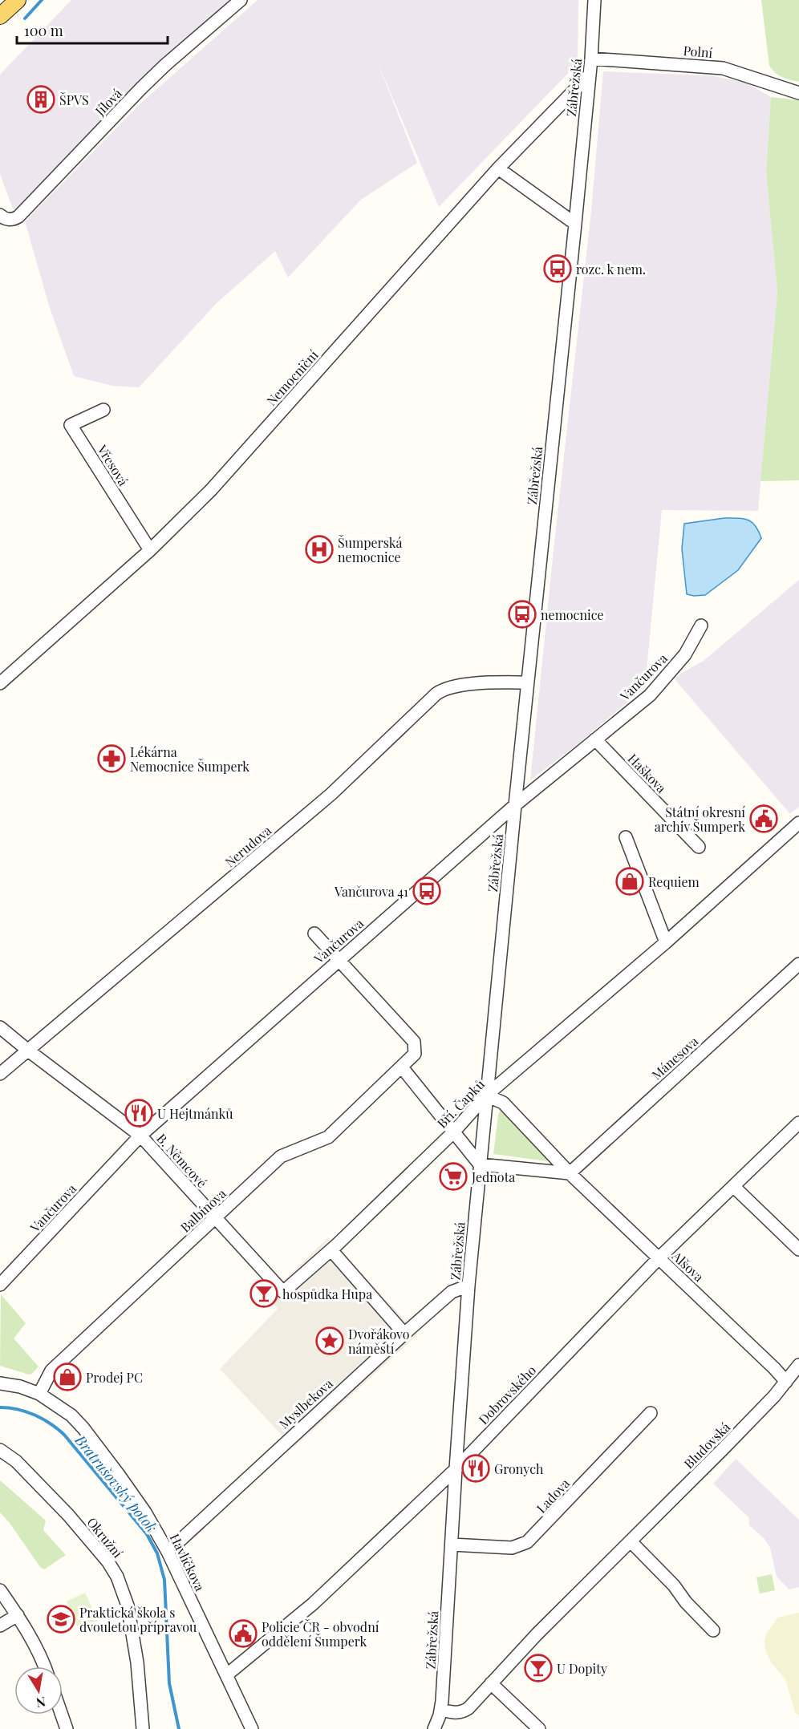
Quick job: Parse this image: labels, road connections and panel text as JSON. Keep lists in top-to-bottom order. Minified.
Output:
{"streets":{"street":["Polní","Zábřežská","Jílová","Nemocniční","Vřesová","Vančurova","Haškova","Nerudova","Mánesova","Bří. Čapků","B. Němcové","Balbínova","Alšova","Dobrovského","Myslbekova","Bludovská","Ladova","Okružní","Havlíčkova"]},"crossings":[["Polní","Zábřežská"],["Zábřežská","Nemocniční"],["Zábřežská","Vančurova"],["Zábřežská","Nerudova"],["Zábřežská","Bří. Čapků"],["Zábřežská","Alšova"],["Zábřežská","Dobrovského"],["Zábřežská","Myslbekova"],["Zábřežská","Bludovská"],["Zábřežská","Ladova"],["Nemocniční","Vřesová"],["Vančurova","Haškova"],["Vančurova","B. Němcové"],["Vančurova","Balbínova"],["Nerudova","B. Němcové"],["Mánesova","Alšova"],["Bří. Čapků","B. Němcové"],["Bří. Čapků","Alšova"],["B. Němcové","Balbínova"],["Balbínova","Havlíčkova"],["Alšova","Dobrovského"],["Alšova","Bludovská"],["Dobrovského","Havlíčkova"],["Myslbekova","Havlíčkova"]],"water":["Bratrušovský potok"],"places":{"building":["ŠPVS"],"bus stop":["rozc. k nem.","nemocnice","Vančurova 41"],"hospital":["Šumperská nemocnice"],"pharmacy":["Lékárna Nemocnice Šumperk"],"public building":["Státní okresní archiv Šumperk","Policie ČR - obvodní oddělení Šumperk"],"shop":["Requiem","Prodej PC"],"restaurant":["U Hejtmánků","Gronych"],"supermarket":["Jednota"],"bar":["hospůdka Hupa","U Dopity"],"place":["Dvořákovo náměstí"],"school or university":["Praktická škola s dvouletou přípravou"]},"scale_bar":"100 m","north":"bottom"}
